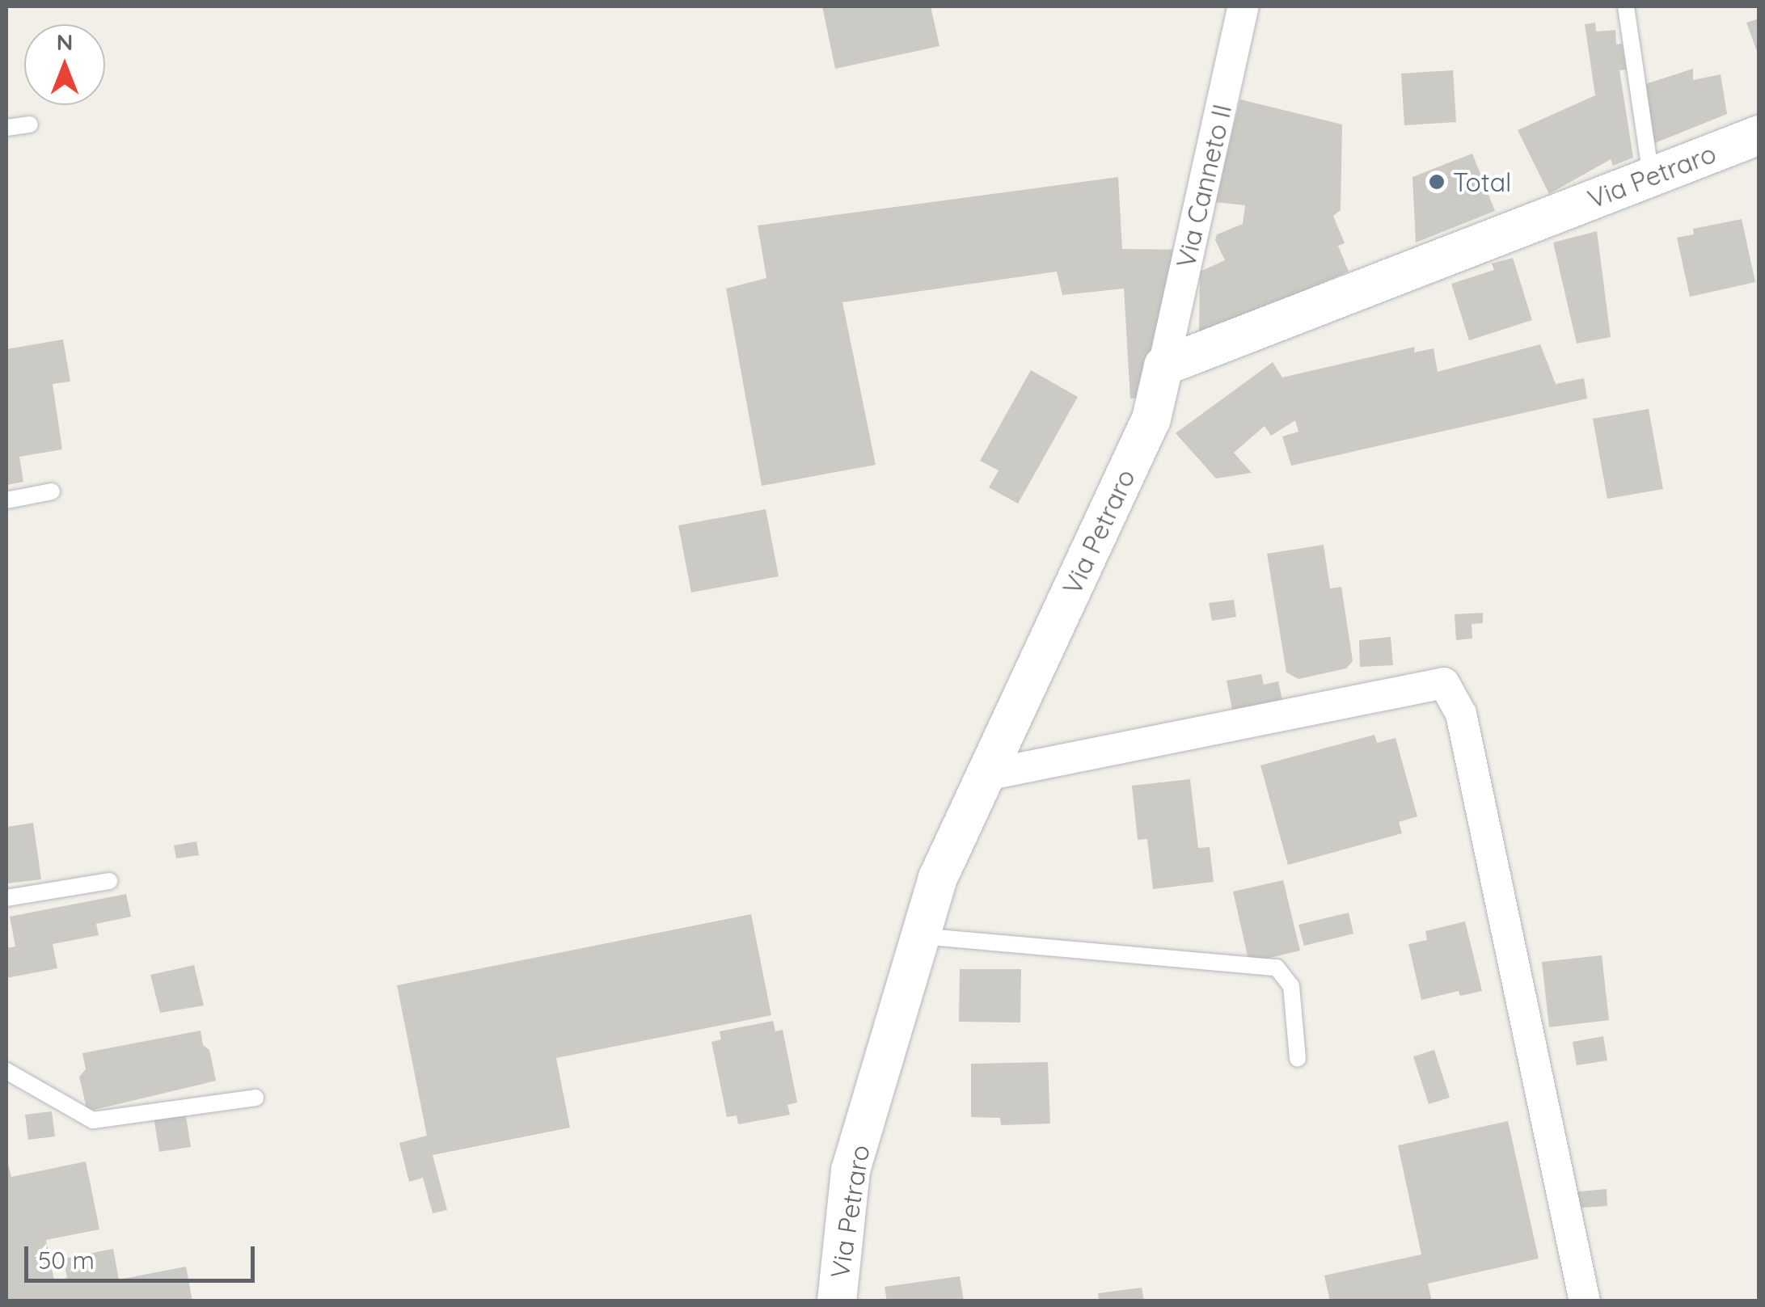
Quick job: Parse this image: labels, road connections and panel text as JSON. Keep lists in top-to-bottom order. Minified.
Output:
{"streets":{"street":["Via Petraro","Via Canneto II"]},"crossings":[["Via Petraro","Via Canneto II"]],"places":["Total"],"scale_bar":"50 m","north":"top"}
